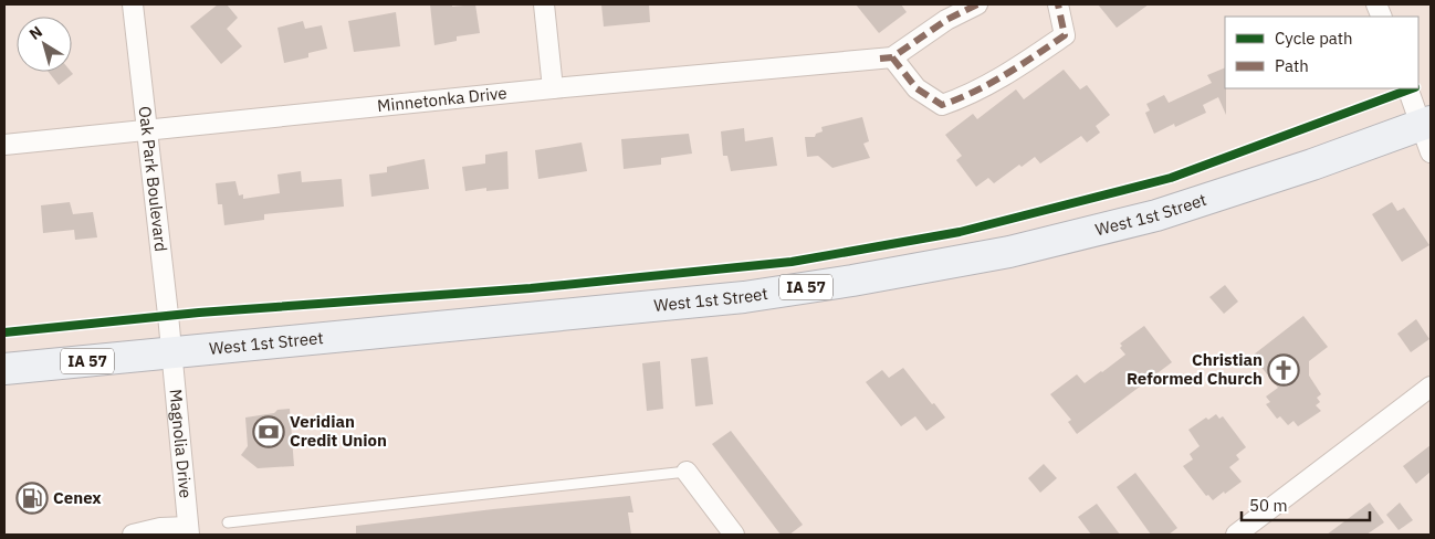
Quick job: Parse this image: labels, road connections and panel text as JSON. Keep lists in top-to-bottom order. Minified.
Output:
{"streets":{"main road":["West 1st Street","IA 57"],"street":["Minnetonka Drive","Oak Park Boulevard","Magnolia Drive"]},"crossings":[["Minnetonka Drive","Oak Park Boulevard"],["Oak Park Boulevard","West 1st Street"],["Oak Park Boulevard","Magnolia Drive"],["West 1st Street","Magnolia Drive"]],"places":{"church":["Christian Reformed Church"],"bank":["Veridian Credit Union"],"fuel station":["Cenex"]},"legend":["Cycle path","Path"],"scale_bar":"50 m","north":"top left"}
